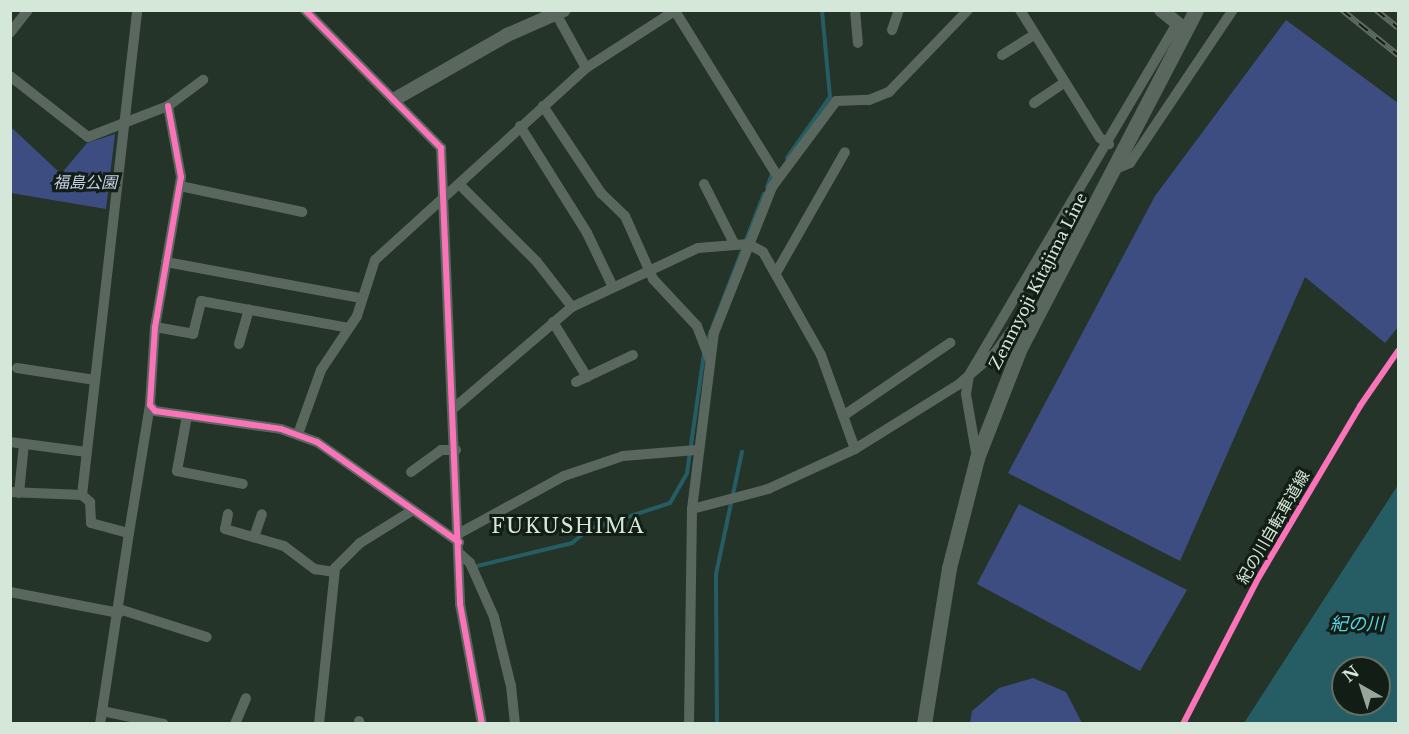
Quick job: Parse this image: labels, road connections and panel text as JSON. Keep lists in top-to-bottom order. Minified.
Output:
{"streets":{"main road":["Zenmyoji Kitajima Line"],"cycle path":["紀の川自転車道線"]},"districts":["FUKUSHIMA"],"water":["紀の川"],"parks":["福島公園"],"north":"top left"}
